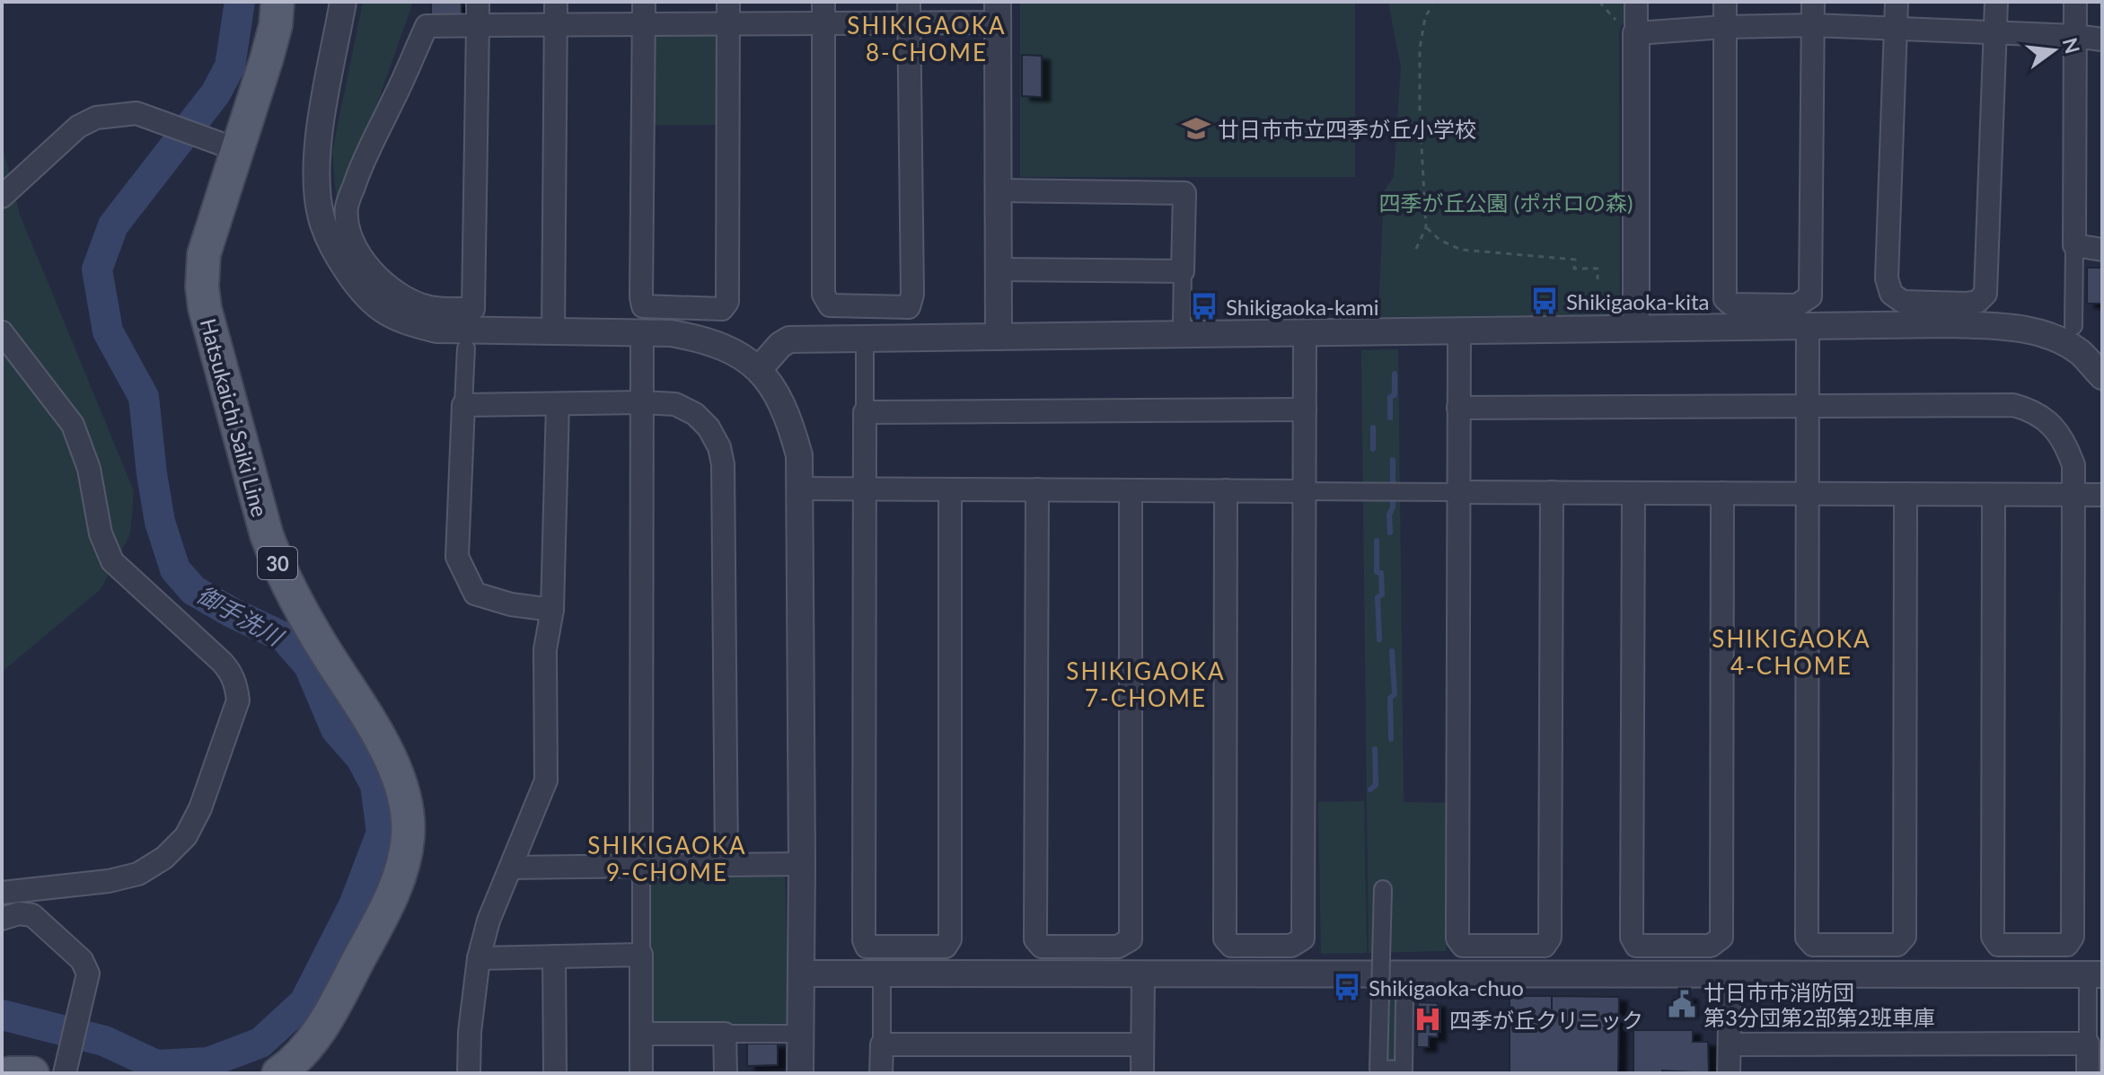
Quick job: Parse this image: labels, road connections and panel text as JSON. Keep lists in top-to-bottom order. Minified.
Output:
{"streets":{"main road":["Hatsukaichi Saiki Line","30"]},"districts":["SHIKIGAOKA 8-CHOME","SHIKIGAOKA 4-CHOME","SHIKIGAOKA 7-CHOME","SHIKIGAOKA 9-CHOME"],"water":["御手洗川"],"parks":["四季が丘公園 (ポポロの森)"],"places":{"school or university":["廿日市市立四季が丘小学校"],"bus stop":["Shikigaoka-kita","Shikigaoka-kami","Shikigaoka-chuo"],"public building":["廿日市市消防団 第3分団第2部第2班車庫"],"hospital":["四季が丘クリニック"]},"north":"right"}
